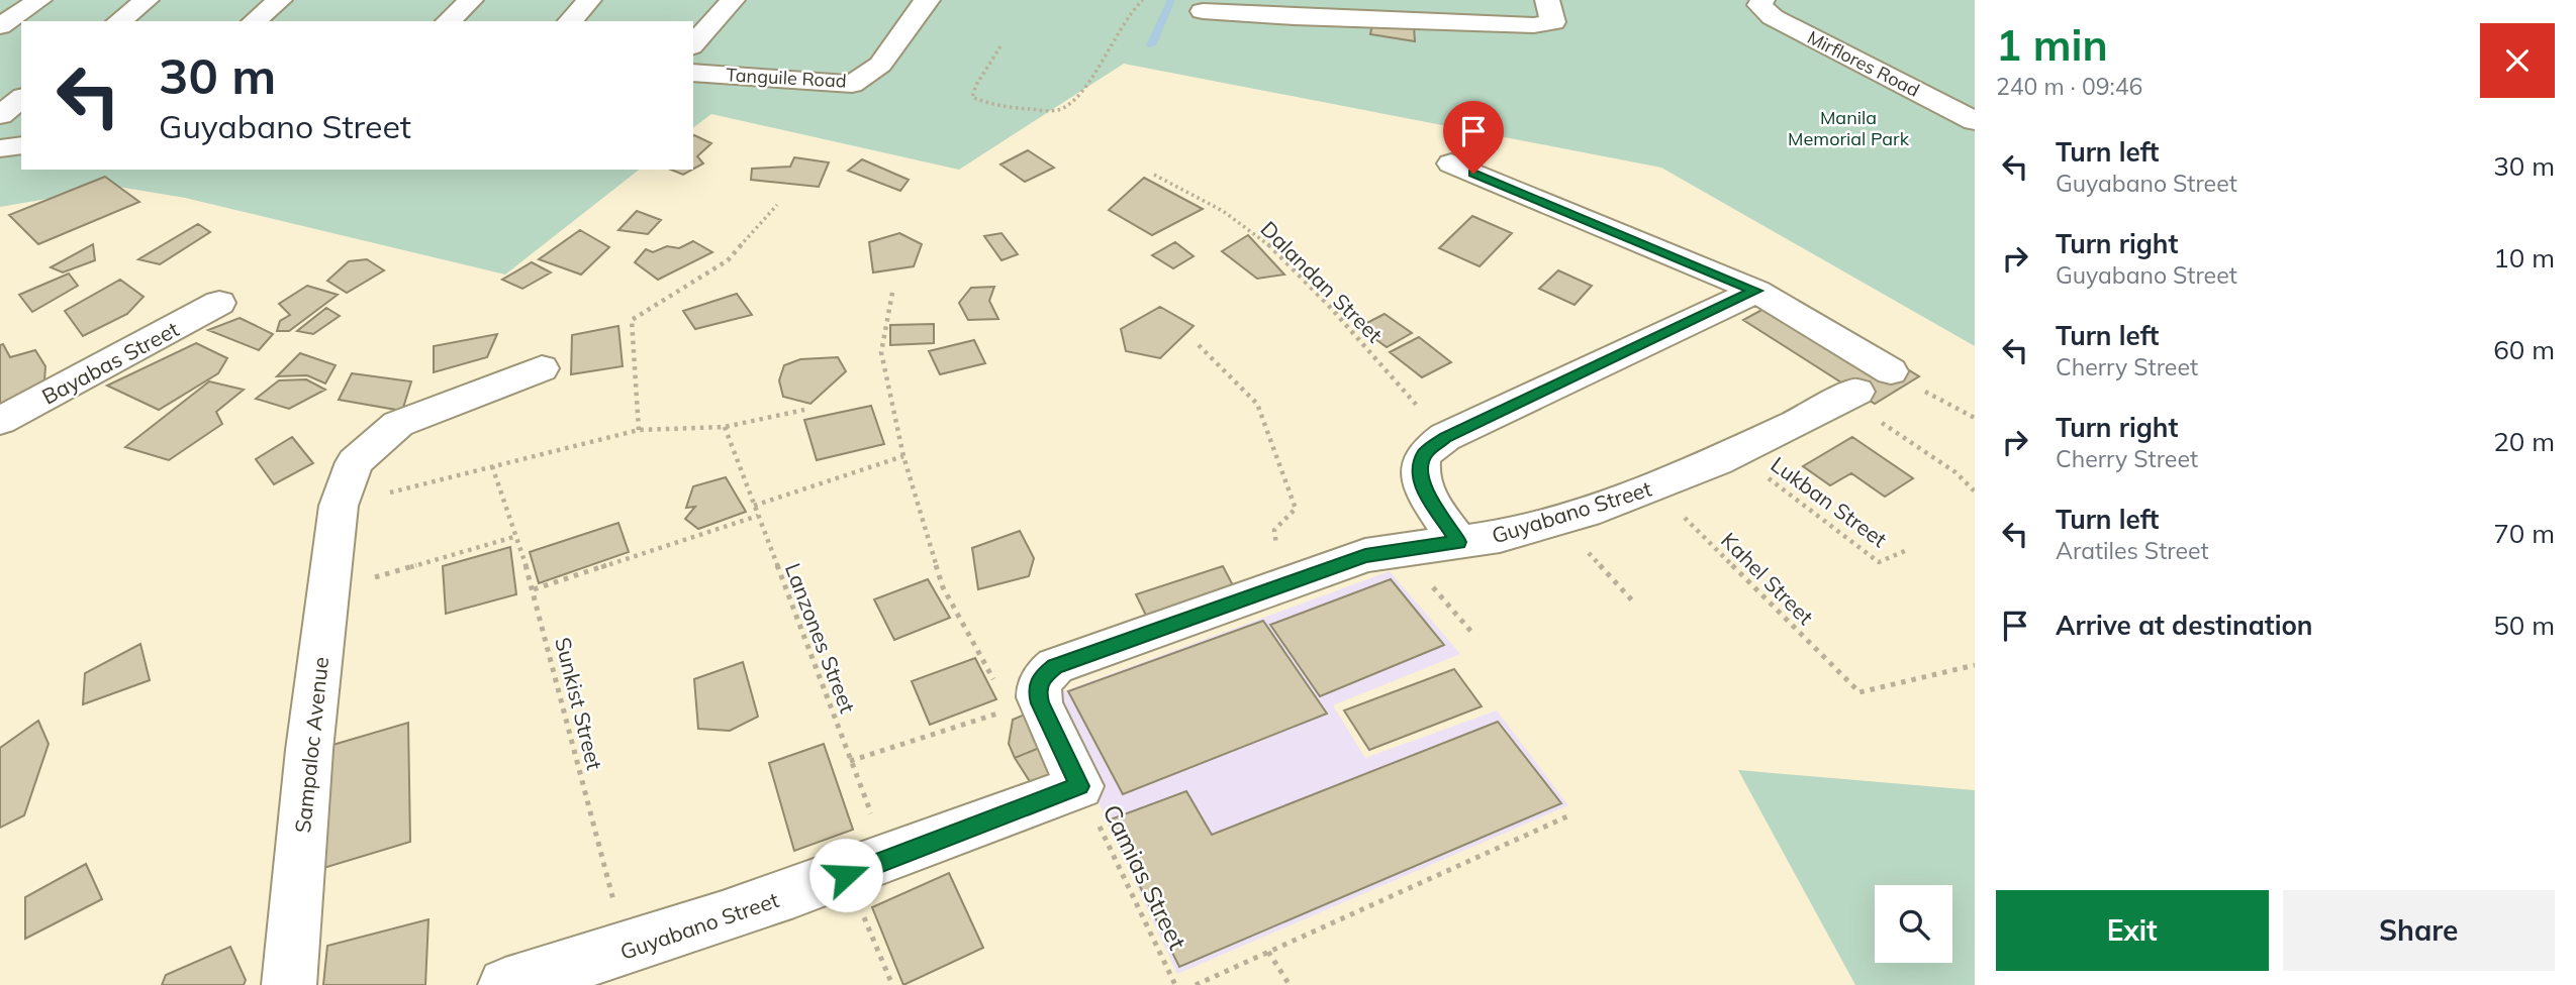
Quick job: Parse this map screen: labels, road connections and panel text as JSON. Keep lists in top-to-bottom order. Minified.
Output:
{"streets":{"street":["Mirflores Road","Tanguile Road","Bayabas Street","Guyabano Street","Sampaloc Avenue"],"path":["Dalandan Street","Lukban Street","Kahel Street","Lanzones Street","Sunkist Street","Camias Street"]},"crossings":[["Lukban Street","Guyabano Street"],["Guyabano Street","Kahel Street"],["Guyabano Street","Lanzones Street"],["Guyabano Street","Sunkist Street"],["Guyabano Street","Camias Street"]],"parks":["Manila Memorial Park"],"page":{"heading":["1 min","240 m · 09:46"],"turn":["30 m","Guyabano Street"],"list":[{"name":"Turn left","note":"Guyabano Street","value":"30 m"},{"name":"Turn right","note":"Guyabano Street","value":"10 m"},{"name":"Turn left","note":"Cherry Street","value":"60 m"},{"name":"Turn right","note":"Cherry Street","value":"20 m"},{"name":"Turn left","note":"Aratiles Street","value":"70 m"},{"name":"Arrive at destination","value":"50 m"}],"buttons":["Exit","Share"]}}
